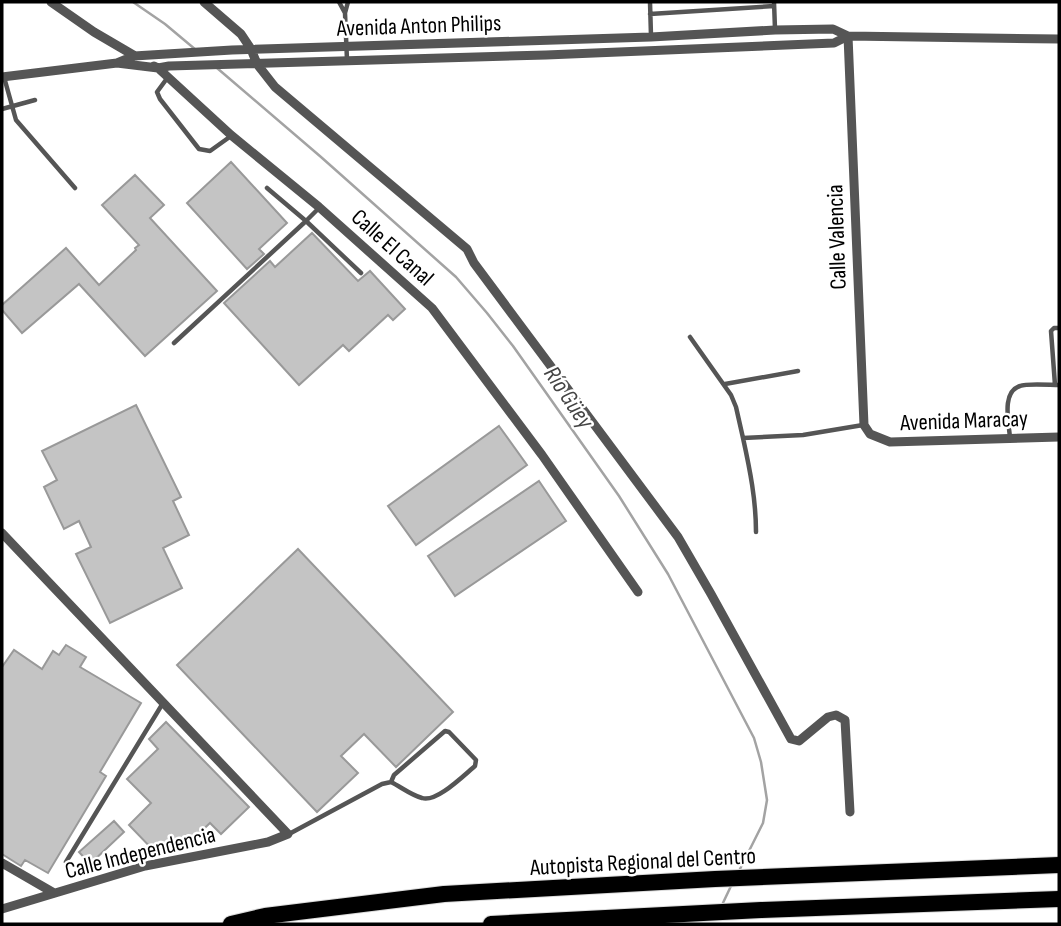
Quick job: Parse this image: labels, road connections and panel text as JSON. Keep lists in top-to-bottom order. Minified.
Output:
{"streets":{"highway":["Autopista Regional del Centro"],"street":["Avenida Anton Philips","Calle Valencia","Calle El Canal","Avenida Maracay","Calle Independencia"]},"crossings":[["Avenida Anton Philips","Calle Valencia"],["Avenida Anton Philips","Calle El Canal"],["Calle Valencia","Avenida Maracay"]],"water":["Río Güey"]}
